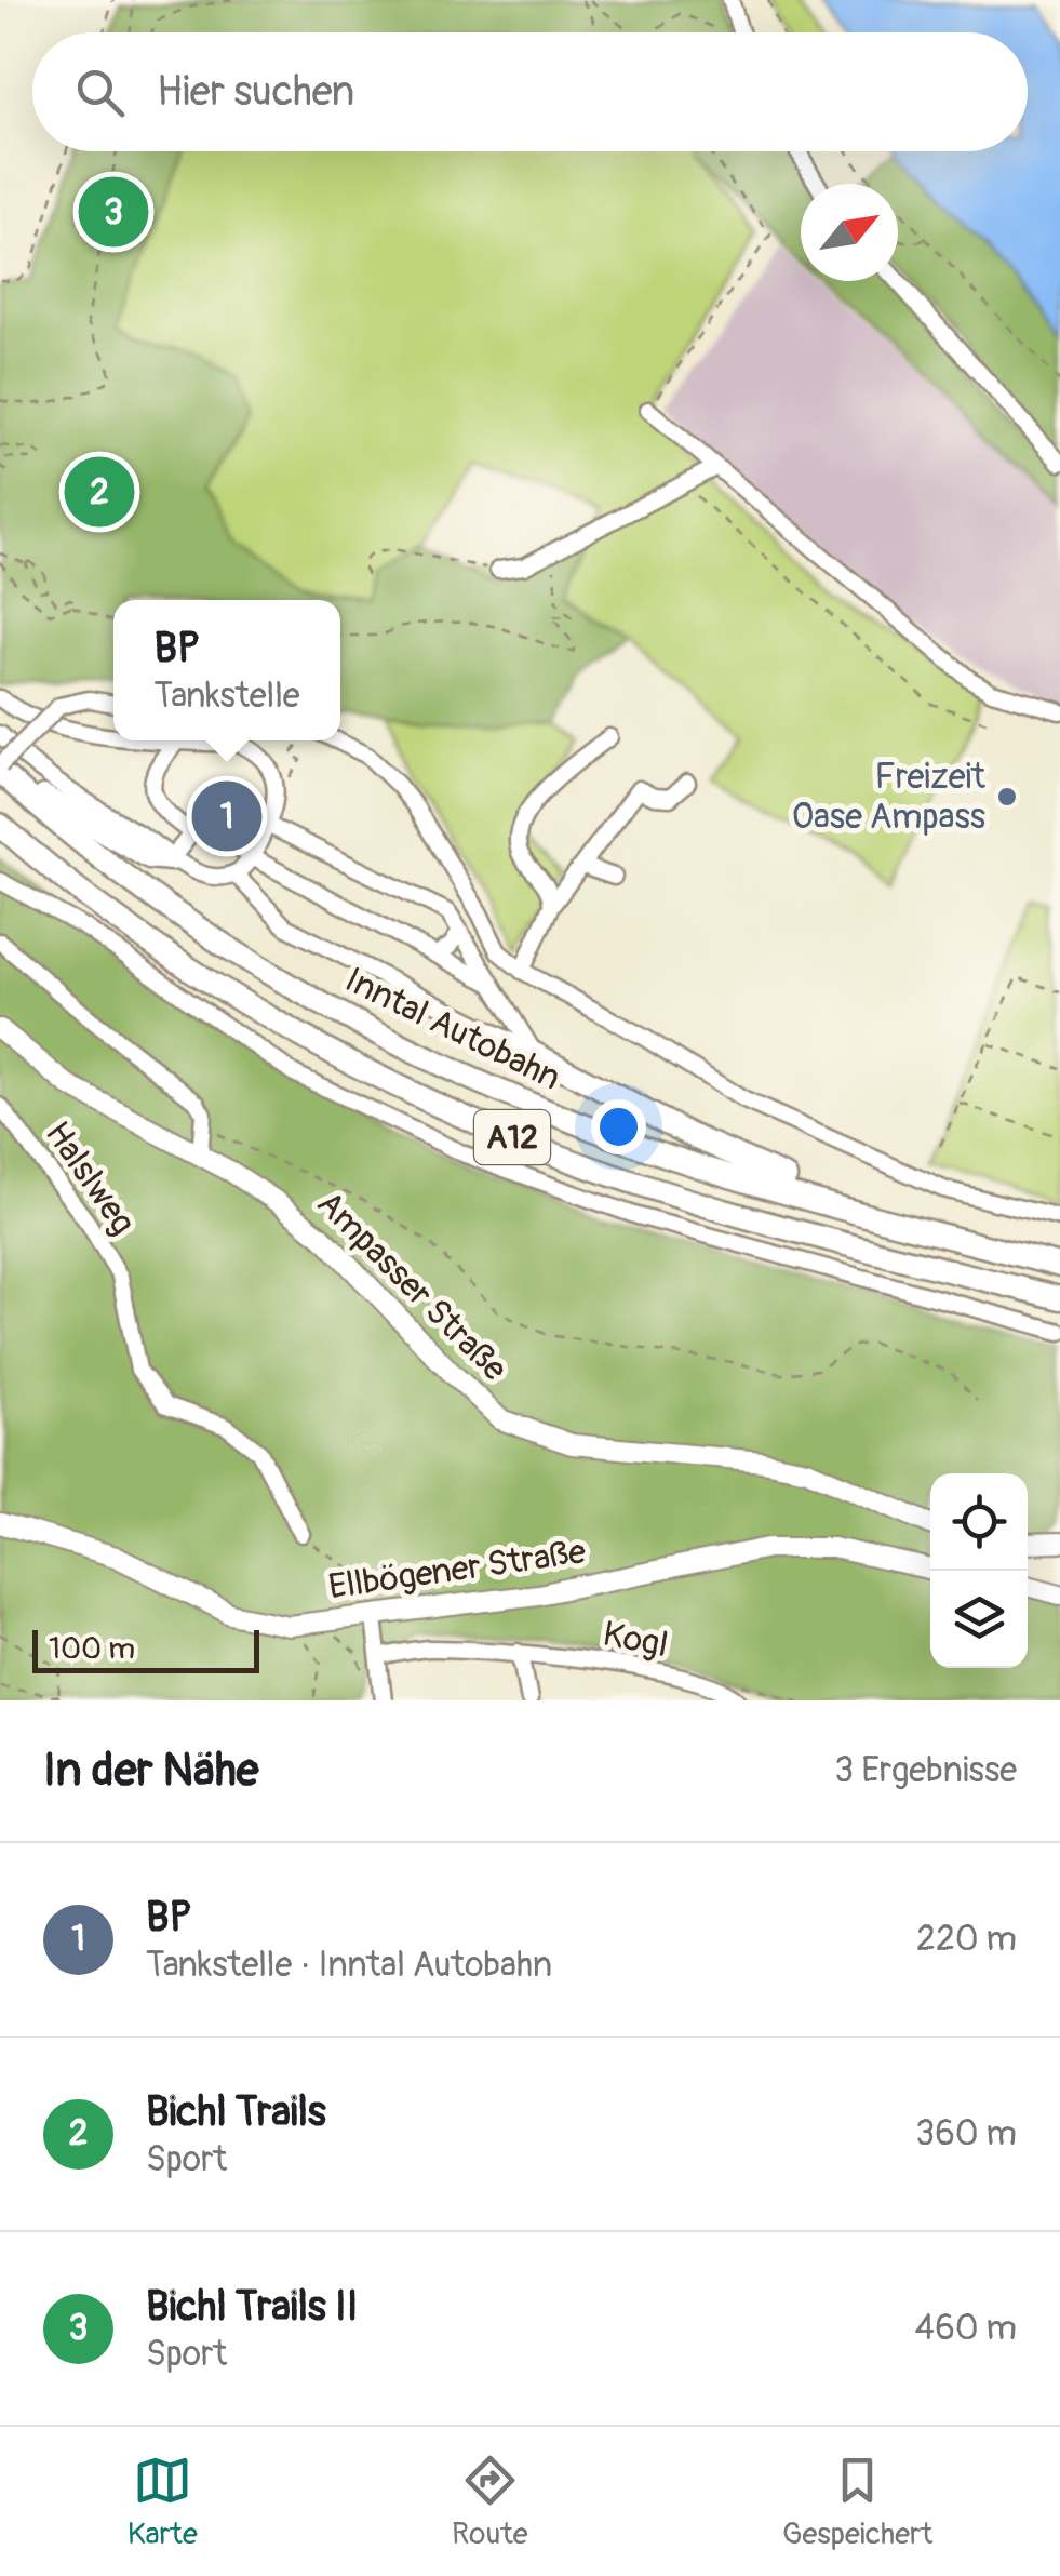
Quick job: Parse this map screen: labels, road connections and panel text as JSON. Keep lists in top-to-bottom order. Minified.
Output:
{"streets":{"highway":["Inntal Autobahn","A12"],"main road":["Ampasser Straße","Ellbögener Straße"],"street":["Halslweg","Kogl"]},"places":["Freizeit Oase Ampass"],"scale_bar":"100 m","north":"top right","page":{"search":"Hier suchen","pins":["3","2","1"],"popup":["BP","Tankstelle"],"scale":"100 m","heading":["In der Nähe","3 Ergebnisse"],"list":[{"mark":"1","name":"BP","note":"Tankstelle · Inntal Autobahn","value":"220 m"},{"mark":"2","name":"Bichl Trails","note":"Sport","value":"360 m"},{"mark":"3","name":"Bichl Trails II","note":"Sport","value":"460 m"}],"nav":["Karte","Route","Gespeichert"]}}
